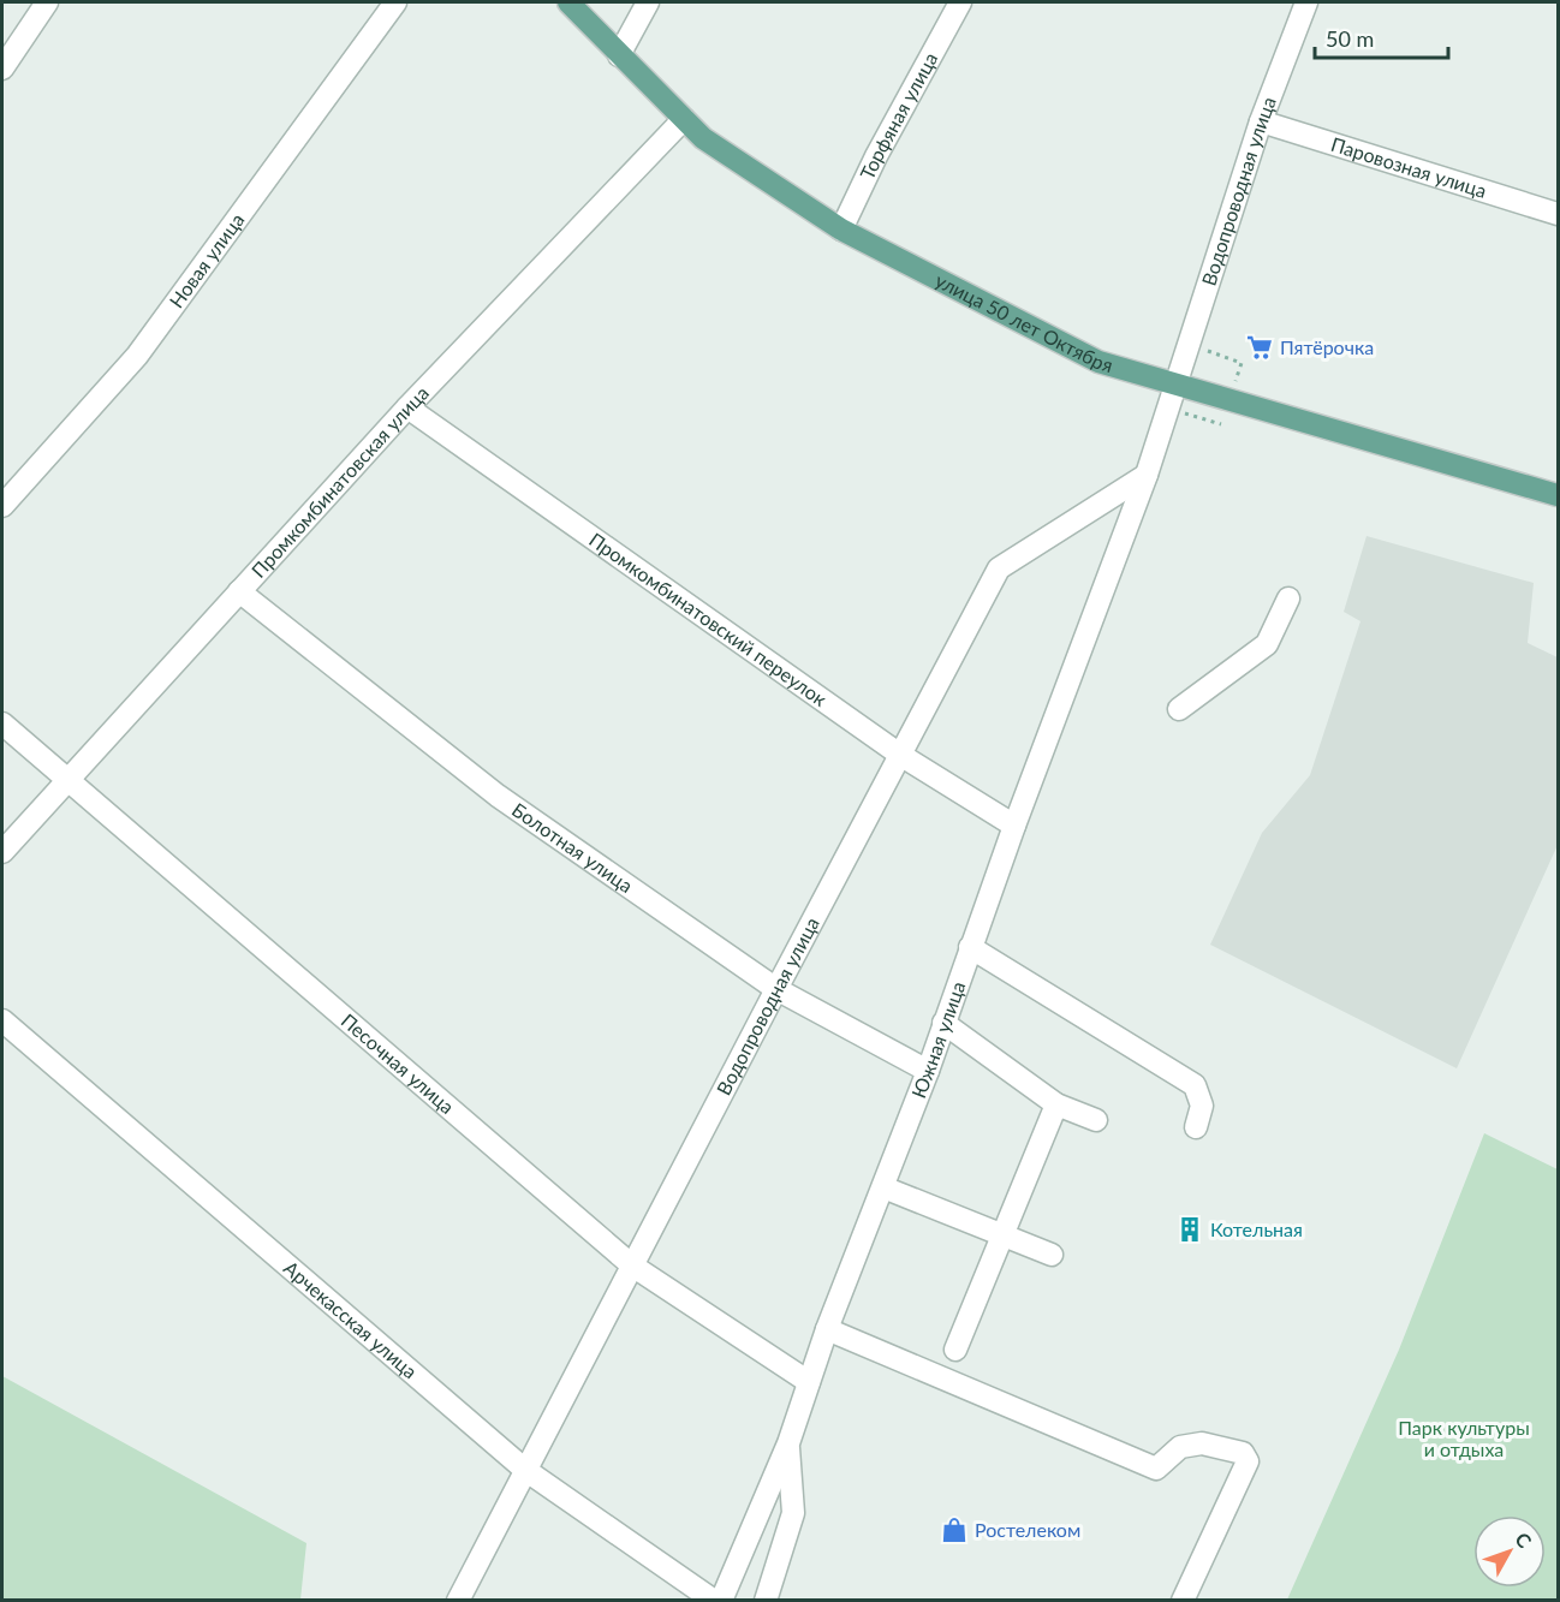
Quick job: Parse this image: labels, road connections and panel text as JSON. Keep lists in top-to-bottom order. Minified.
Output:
{"streets":{"main road":["улица 50 лет Октября"],"street":["Торфяная улица","Паровозная улица","Водопроводная улица","Новая улица","Промкомбинатовская улица","Промкомбинатовский переулок","Болотная улица","Южная улица","Песочная улица","Арчекасская улица"]},"crossings":[["Торфяная улица","улица 50 лет Октября"],["Паровозная улица","Водопроводная улица"],["Водопроводная улица","улица 50 лет Октября"],["Водопроводная улица","Промкомбинатовский переулок"],["Водопроводная улица","Болотная улица"],["Водопроводная улица","Южная улица"],["Водопроводная улица","Песочная улица"],["Водопроводная улица","Арчекасская улица"],["улица 50 лет Октября","Промкомбинатовская улица"],["Промкомбинатовская улица","Промкомбинатовский переулок"],["Промкомбинатовская улица","Болотная улица"],["Промкомбинатовская улица","Песочная улица"],["Промкомбинатовский переулок","Южная улица"],["Болотная улица","Южная улица"],["Южная улица","Песочная улица"]],"parks":["Парк культуры и отдыха"],"places":{"supermarket":["Пятёрочка"],"building":["Котельная"],"shop":["Ростелеком"]},"scale_bar":"50 m","north":"top right"}
